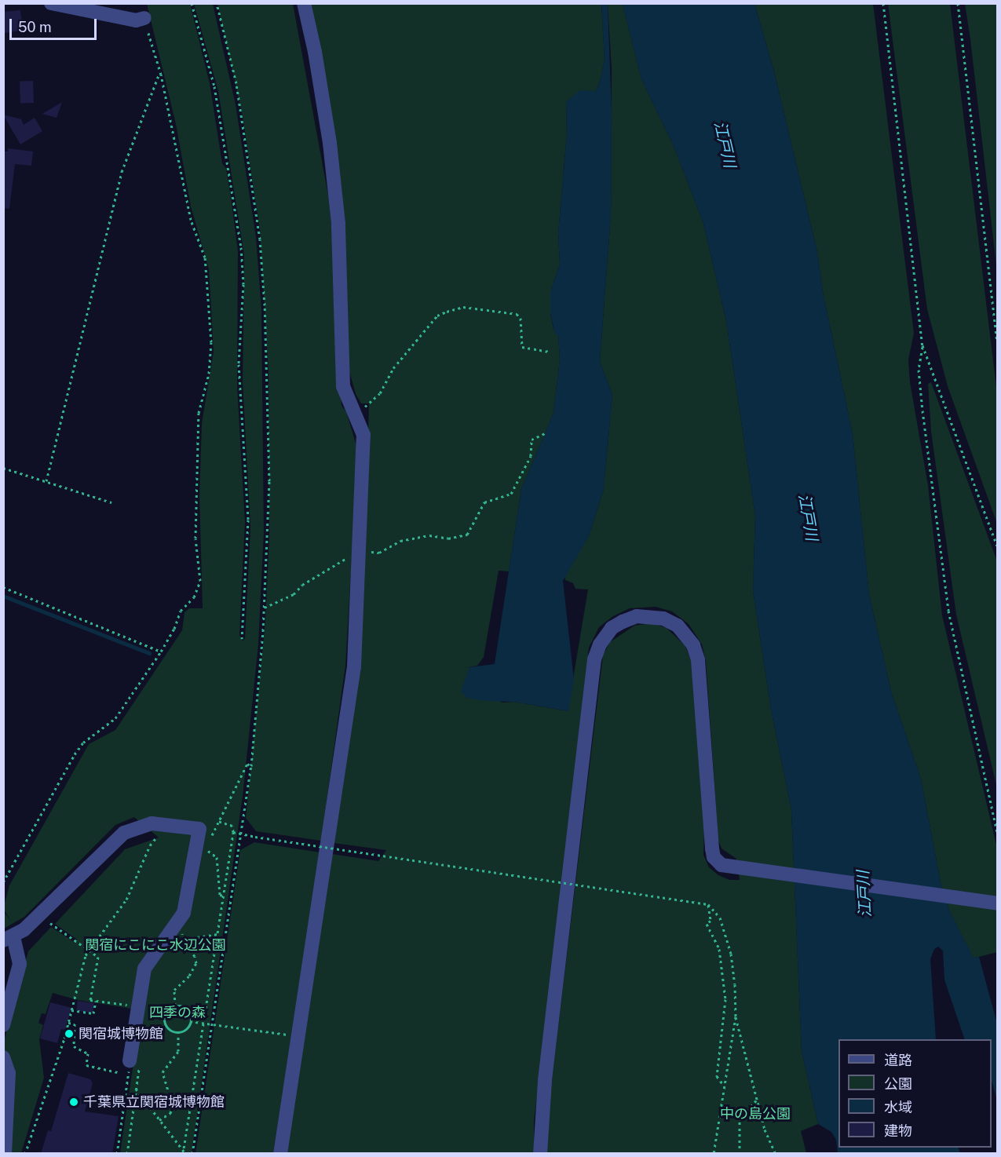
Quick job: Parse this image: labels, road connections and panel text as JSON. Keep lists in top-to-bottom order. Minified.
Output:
{"water":["江戸川"],"parks":["関宿にこにこ水辺公園","四季の森","中の島公園"],"places":["関宿城博物館","千葉県立関宿城博物館"],"legend":["道路","公園","水域","建物"],"scale_bar":"50 m"}
